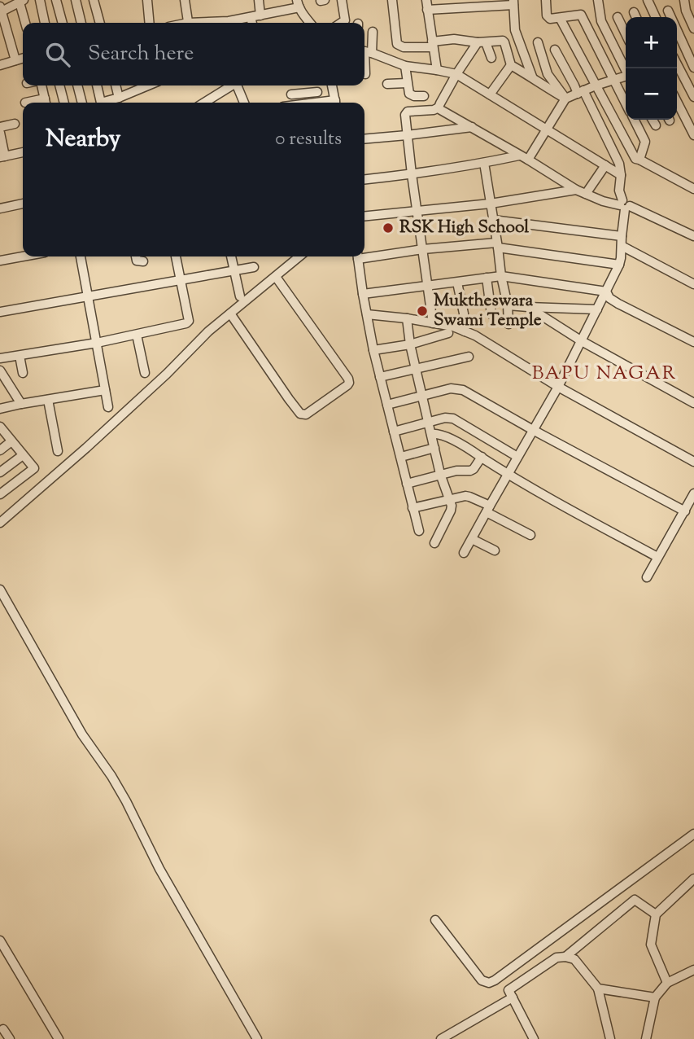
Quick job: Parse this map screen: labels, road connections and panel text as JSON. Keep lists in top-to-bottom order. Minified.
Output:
{"districts":["BAPU NAGAR"],"places":["RSK High School","Muktheswara Swami Temple"],"page":{"map_buttons":["+","−"],"search":"Search here","heading":["Nearby","0 results"]}}
